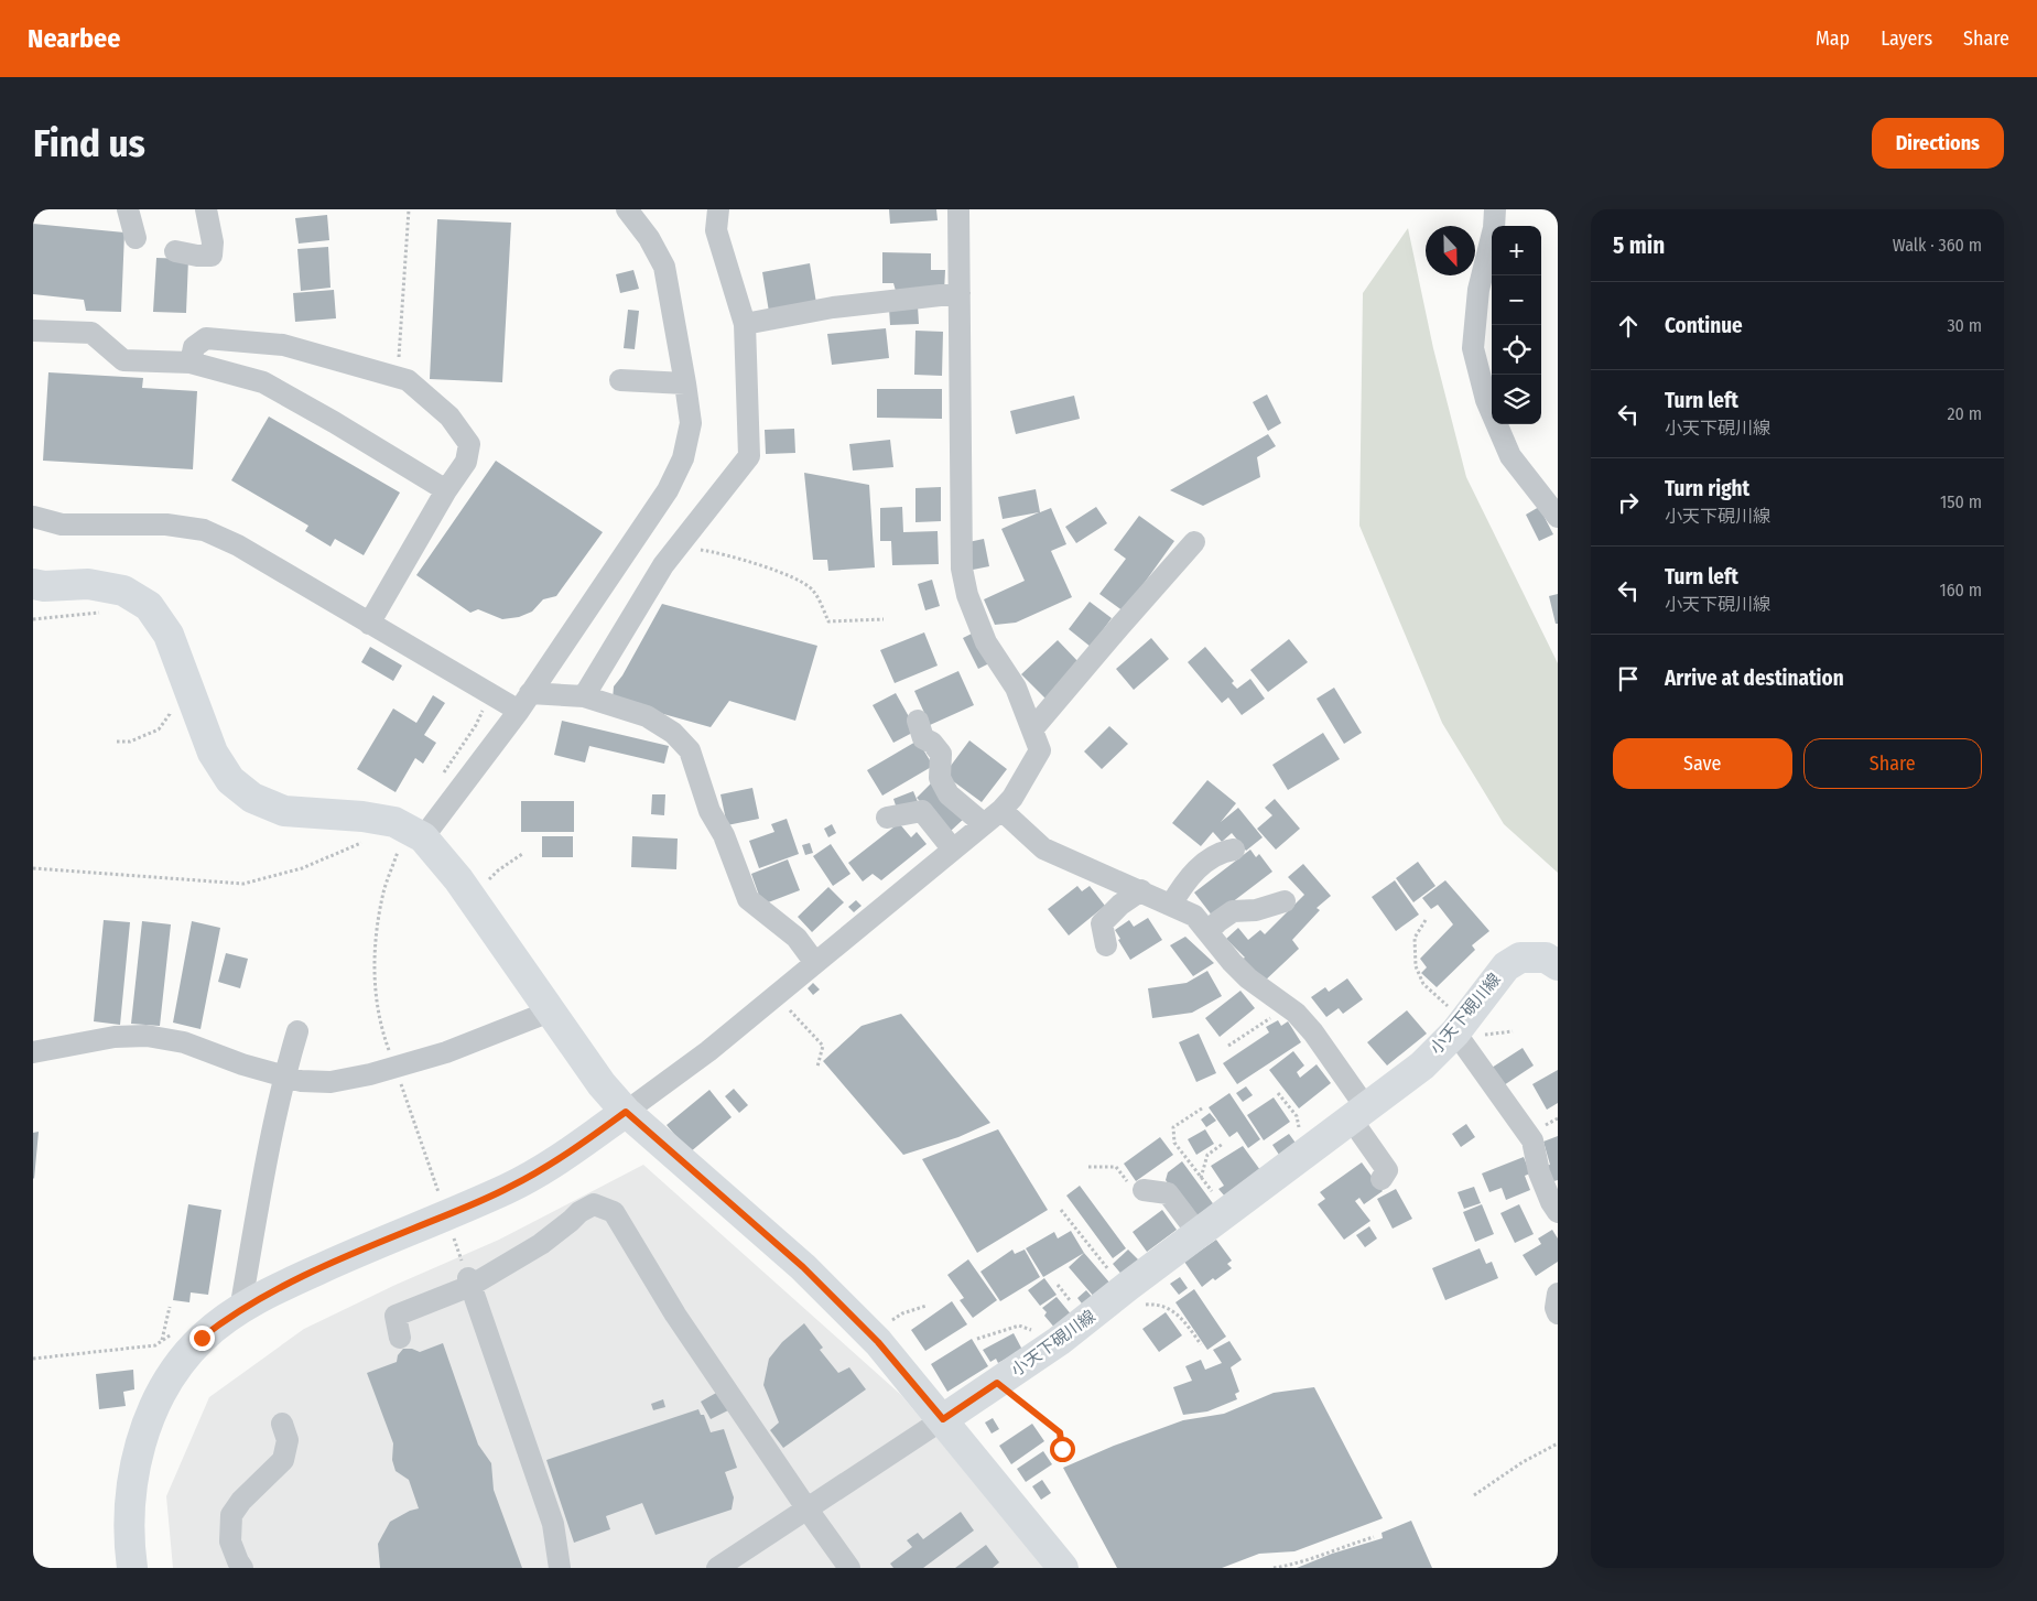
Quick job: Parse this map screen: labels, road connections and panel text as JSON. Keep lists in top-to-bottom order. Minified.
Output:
{"streets":{"main road":["小天下硯川線"]},"north":"bottom","page":{"header":"Nearbee","nav":["Map","Layers","Share"],"buttons":["Directions",["Save","Share"]],"title":"Find us","heading":["5 min","Walk · 360 m"],"map_buttons":["+","−"],"list":[["Continue","30 m"],["Turn left","小天下硯川線","20 m"],["Turn right","小天下硯川線","150 m"],["Turn left","小天下硯川線","160 m"],"Arrive at destination"]}}
